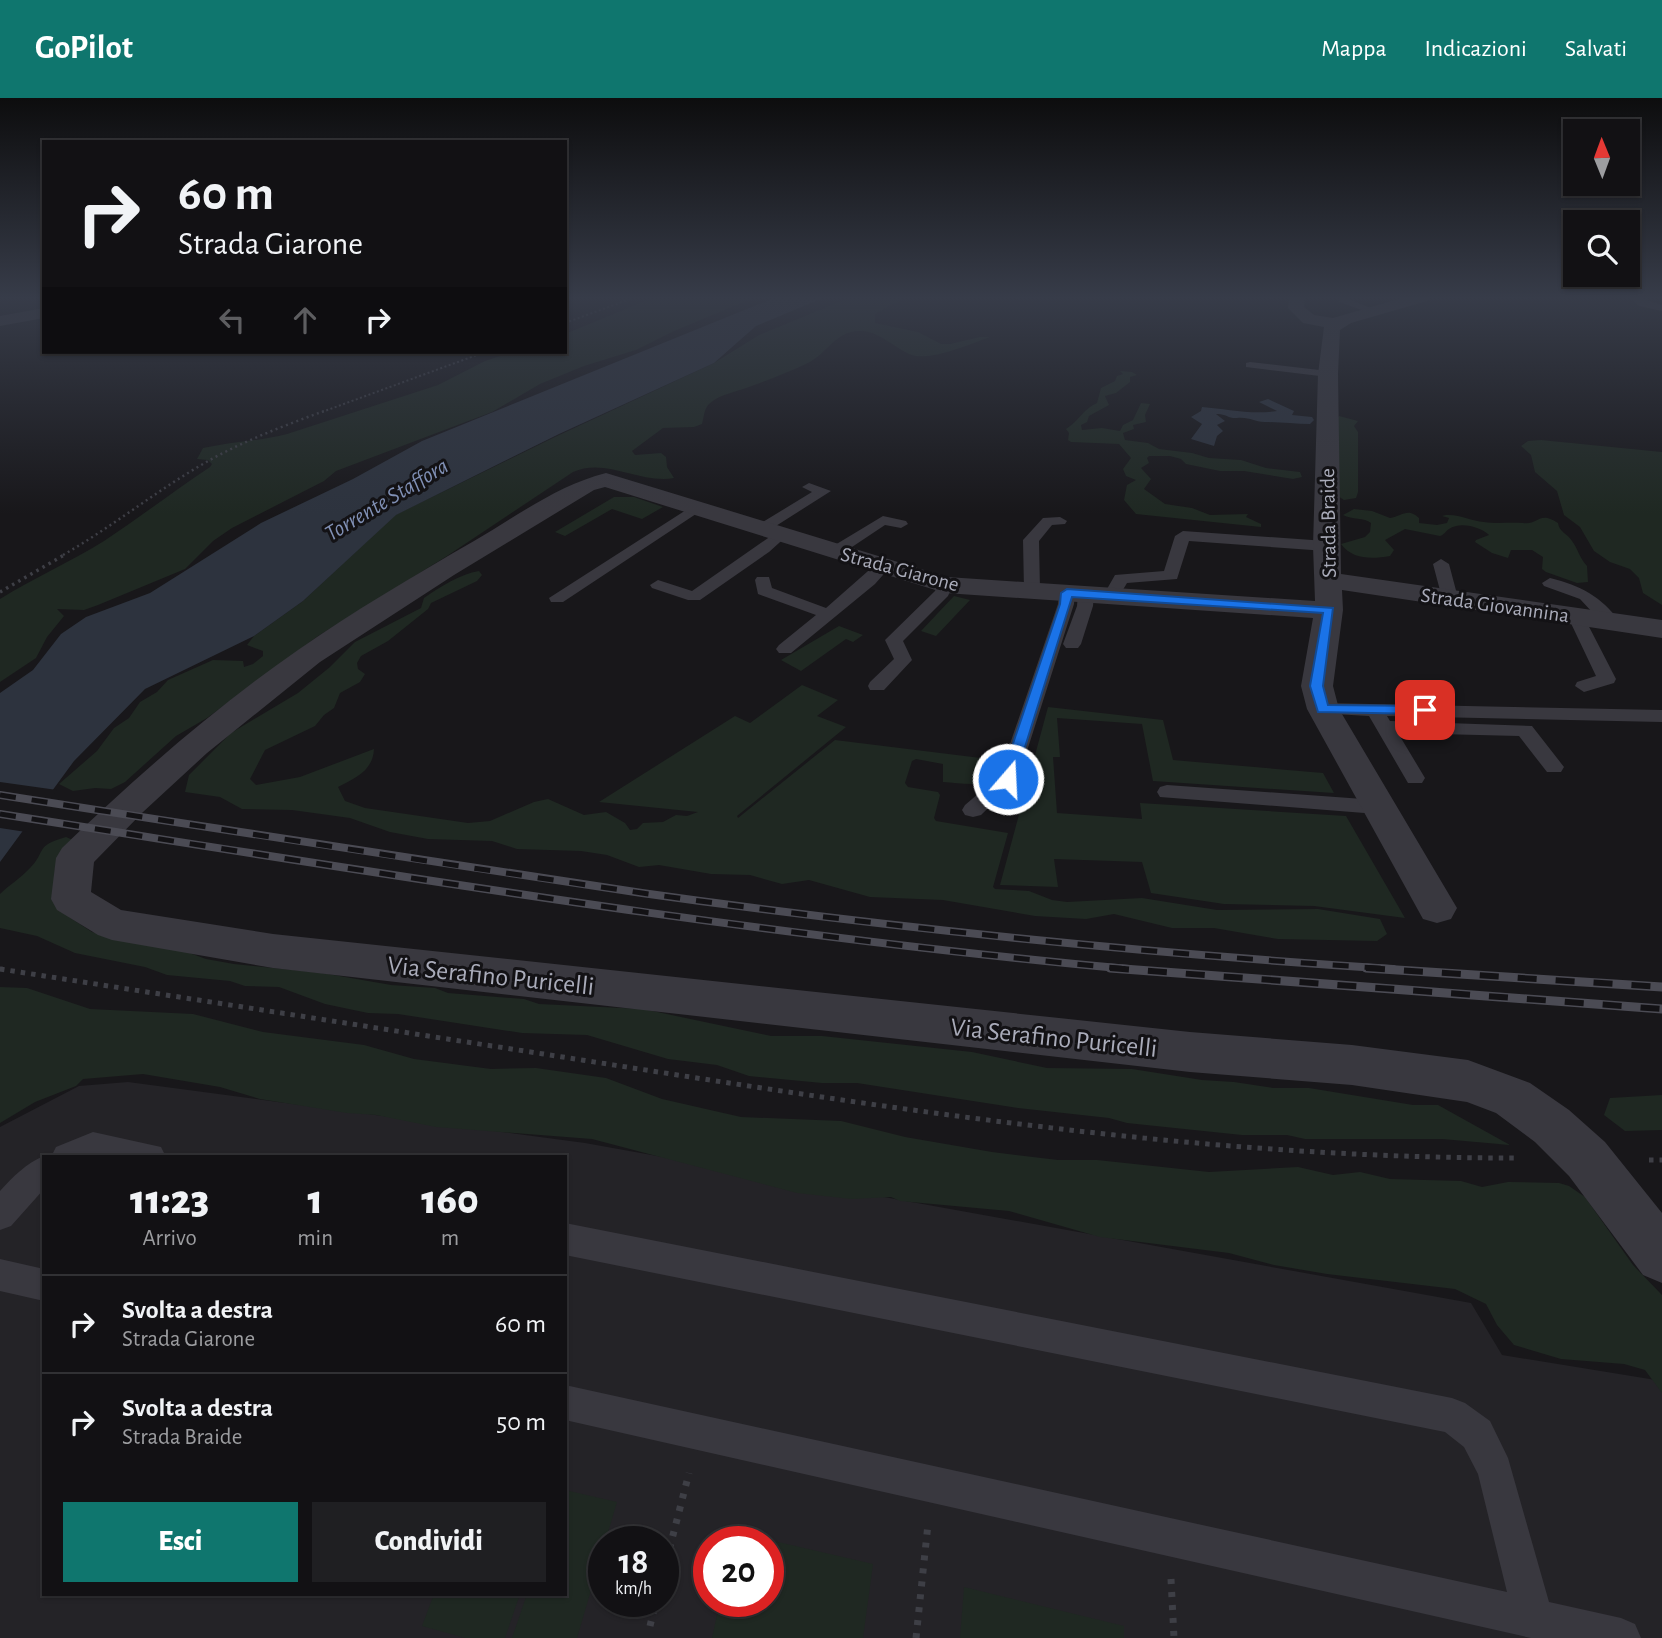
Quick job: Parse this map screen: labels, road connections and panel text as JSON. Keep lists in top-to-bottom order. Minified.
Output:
{"streets":{"street":["Strada Braide","Strada Giarone","Strada Giovannina","Via Serafino Puricelli"]},"crossings":[["Strada Braide","Strada Giarone"],["Strada Braide","Strada Giovannina"],["Strada Giarone","Strada Giovannina"],["Strada Giarone","Via Serafino Puricelli"]],"water":["Torrente Staffora"],"north":"top","page":{"header":"GoPilot","nav":["Mappa","Indicazioni","Salvati"],"turn":["60 m","Strada Giarone"],"eta":["11:23","Arrivo","1","min","160","m"],"list":[{"name":"Svolta a destra","note":"Strada Giarone","value":"60 m"},{"name":"Svolta a destra","note":"Strada Braide","value":"50 m"}],"buttons":["Esci","Condividi"],"speed":"18 km/h","limit":"20"}}
